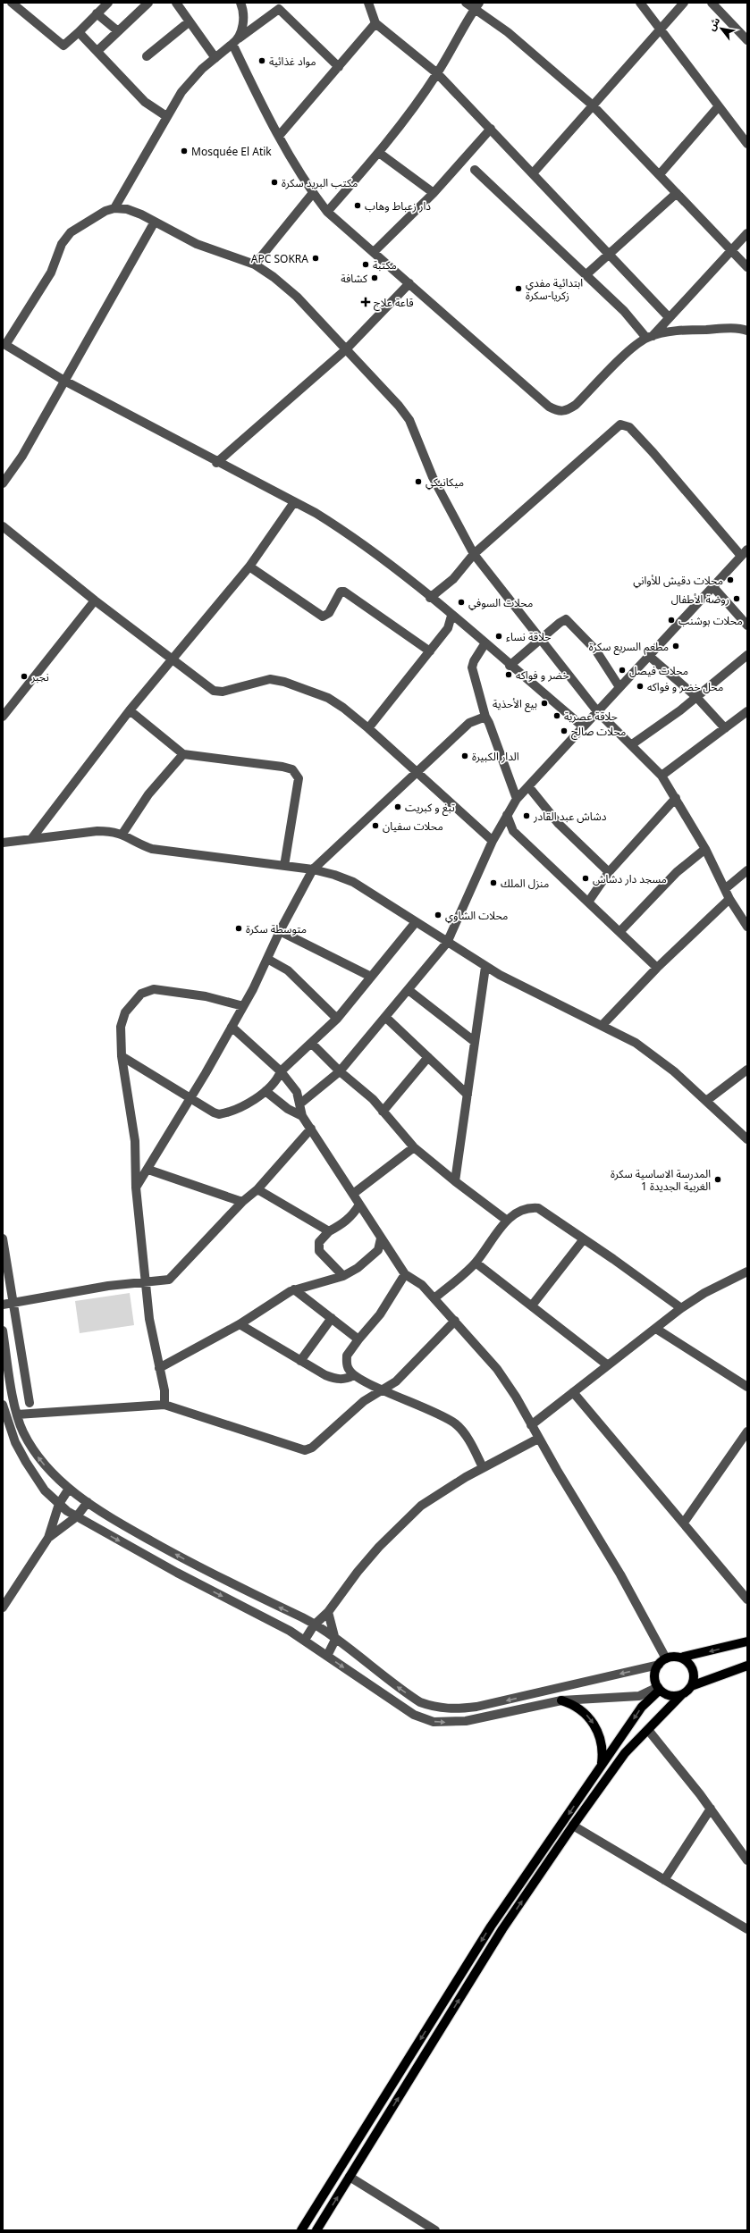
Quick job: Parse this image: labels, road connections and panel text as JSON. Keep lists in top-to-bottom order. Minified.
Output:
{"places":{"other":["مواد غذائية","Mosquée El Atik","مكتب البريد سكرة","دار زعباط وهاب","APC SOKRA","مكتبة","كشافة","ابتدائية مفدي زكريا-سكرة","ميكانيكي","محلات دقيش للأواني","روضة الأطفال","محلات السوفي","محلات بوشنب","حلاقة نساء","مطعم السريع سكرة","محلات فيصل","خضر و فواكه","نجبر","محل خضر و فواكه","بيع الأحذية","حلاقة عصرية","محلات صالح","الدار الكبيرة","تبغ و كبريت","دشاش عبد القادر","محلات سفيان","مسجد دار دشاش","منزل الملك","محلات الشاوي","متوسطة سكرة","المدرسة الاساسية سكرة الغربية الجديدة 1"],"health":["قاعة علاج"]},"north":"top left"}
